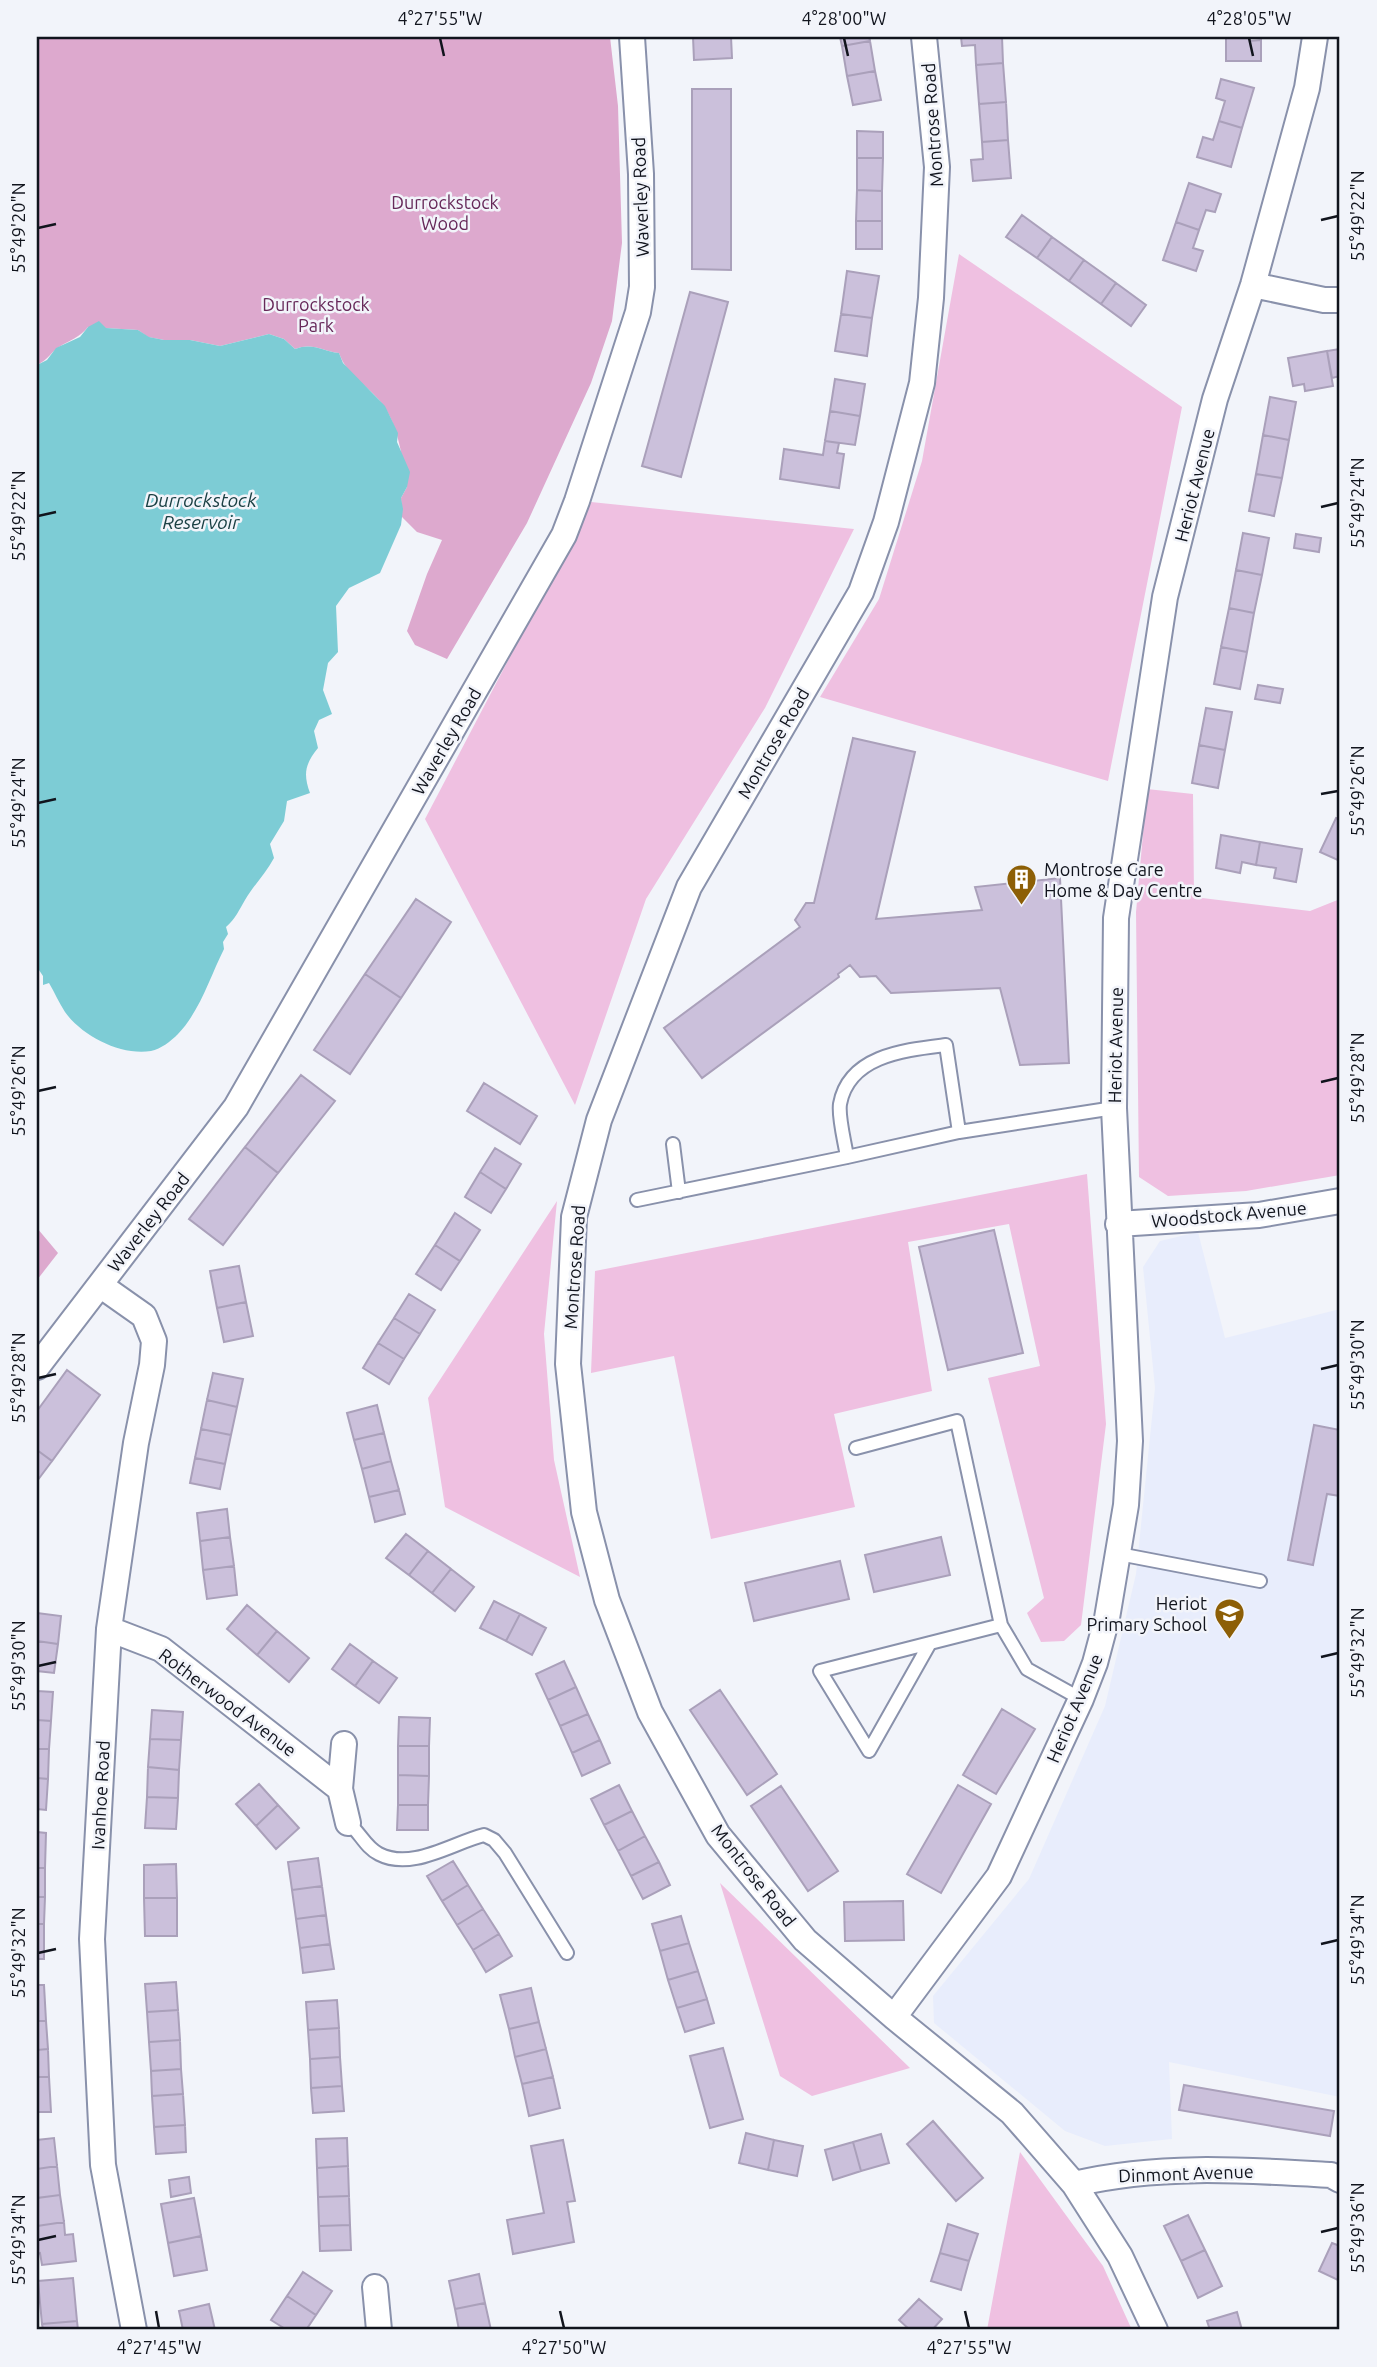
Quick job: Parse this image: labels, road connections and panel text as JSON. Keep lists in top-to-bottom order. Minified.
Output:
{"streets":{"street":["Montrose Road","Waverley Road","Heriot Avenue","Woodstock Avenue","Rotherwood Avenue","Ivanhoe Road","Dinmont Avenue"]},"crossings":[["Montrose Road","Heriot Avenue"],["Montrose Road","Dinmont Avenue"],["Waverley Road","Ivanhoe Road"],["Heriot Avenue","Woodstock Avenue"],["Rotherwood Avenue","Ivanhoe Road"]],"water":["Durrockstock Reservoir"],"parks":["Durrockstock Wood","Durrockstock Park"],"places":{"building":["Montrose Care Home & Day Centre"],"school or university":["Heriot Primary School"]},"coordinates":["4°27'55\"W","4°28'00\"W","4°28'05\"W","55°49'22\"N","55°49'20\"N","55°49'24\"N","55°49'26\"N","55°49'28\"N","55°49'30\"N","55°49'32\"N","55°49'34\"N","55°49'36\"N","4°27'45\"W","4°27'50\"W"]}
